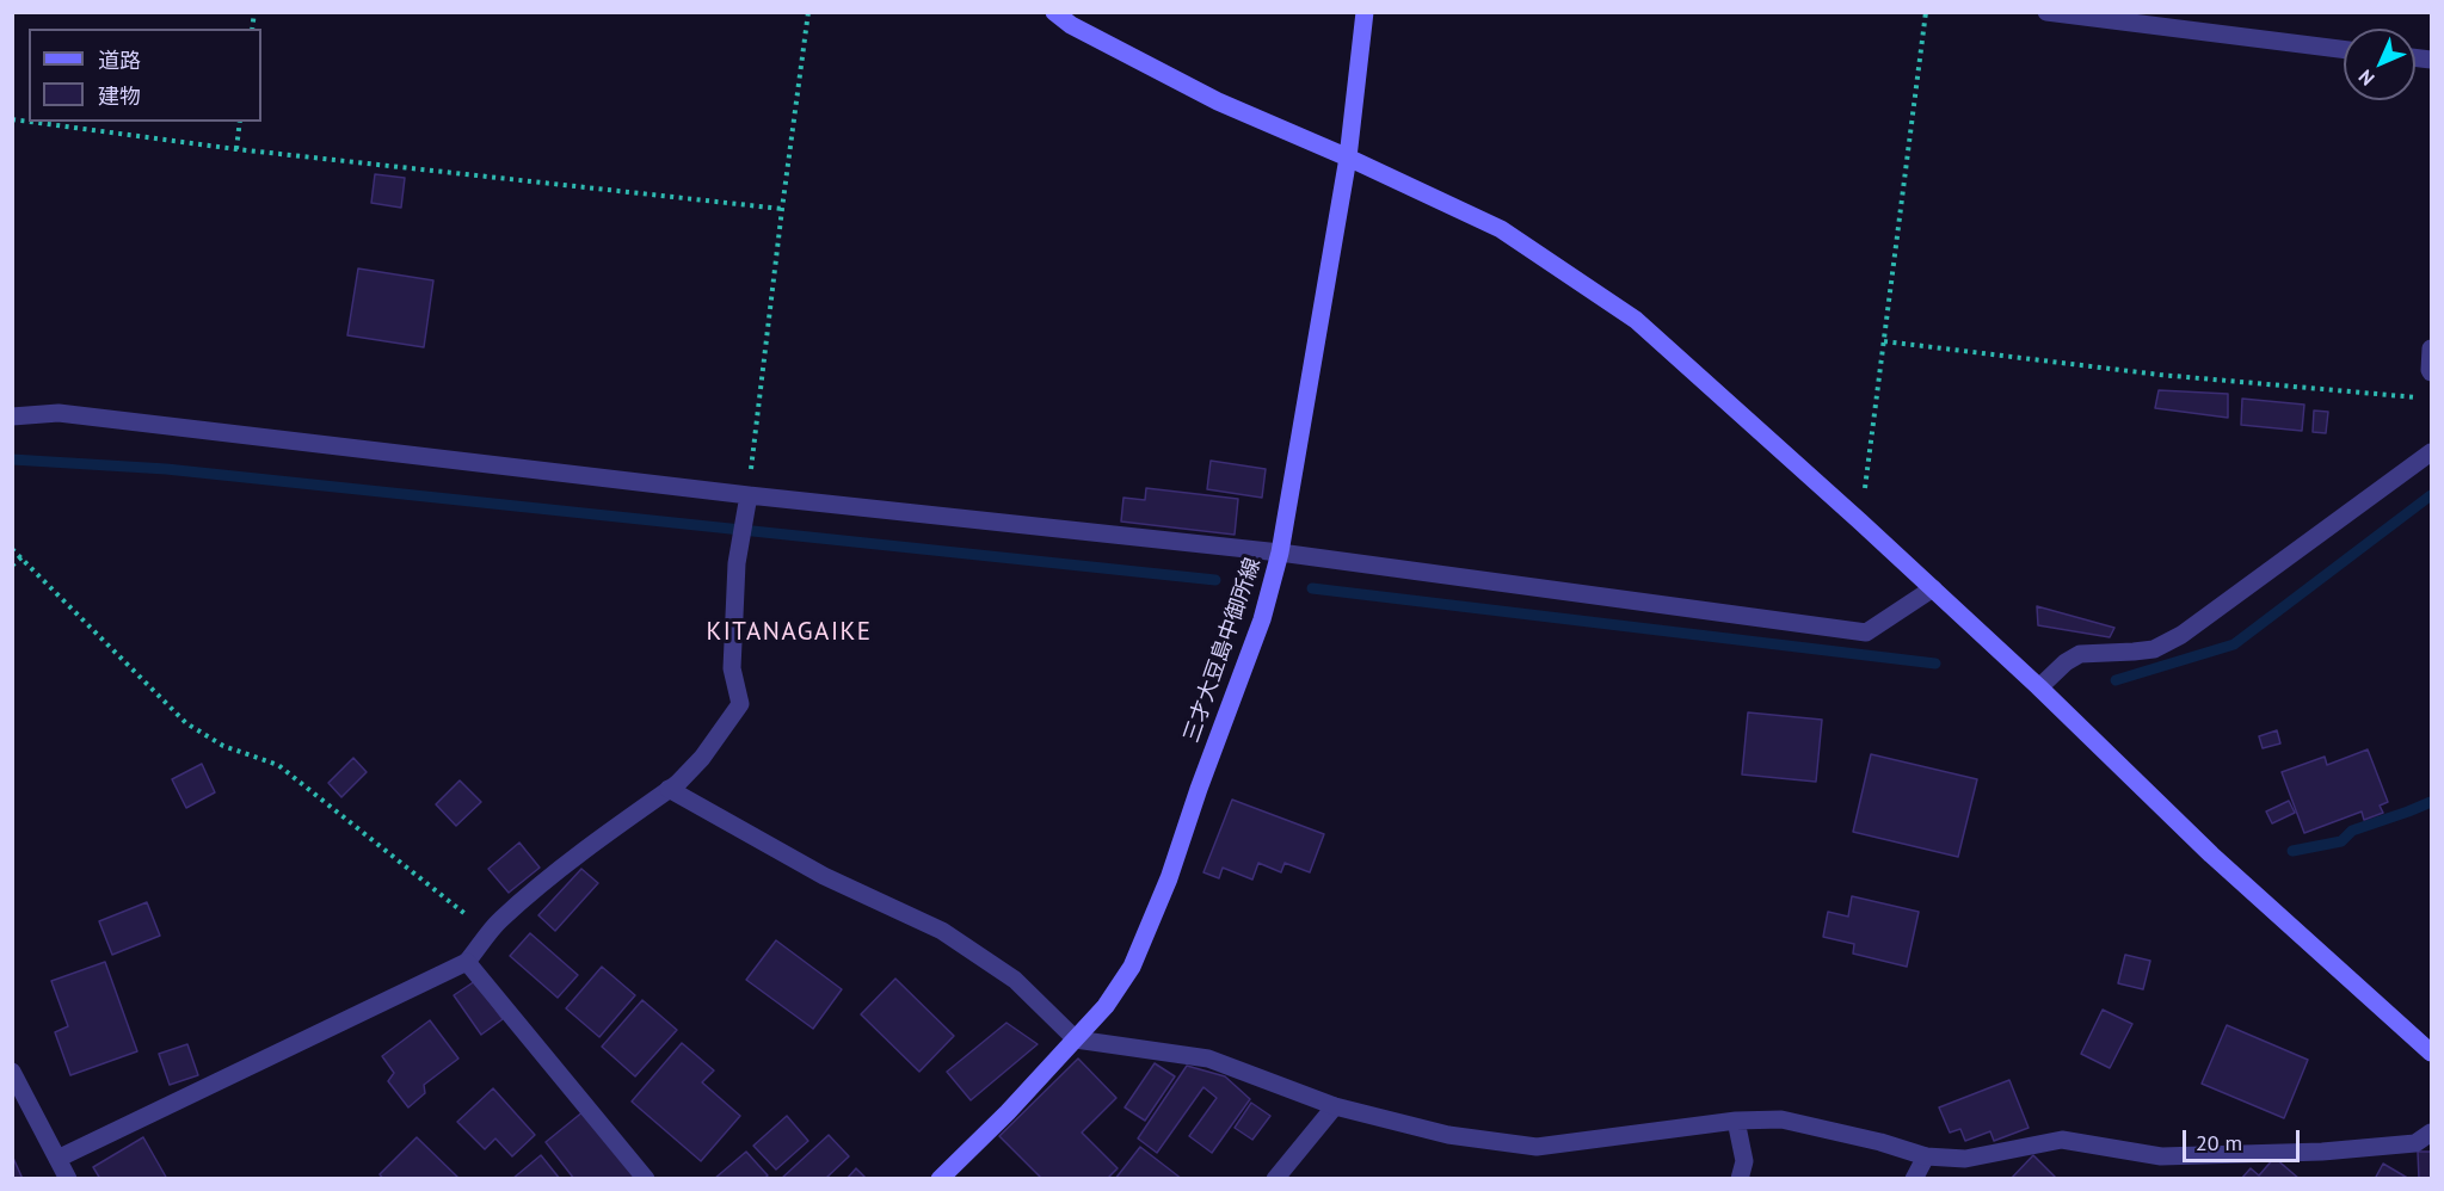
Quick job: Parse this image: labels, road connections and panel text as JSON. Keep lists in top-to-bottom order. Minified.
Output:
{"streets":{"street":["三才大豆島中御所線"]},"districts":["KITANAGAIKE"],"legend":["道路","建物"],"scale_bar":"20 m","north":"bottom left"}
